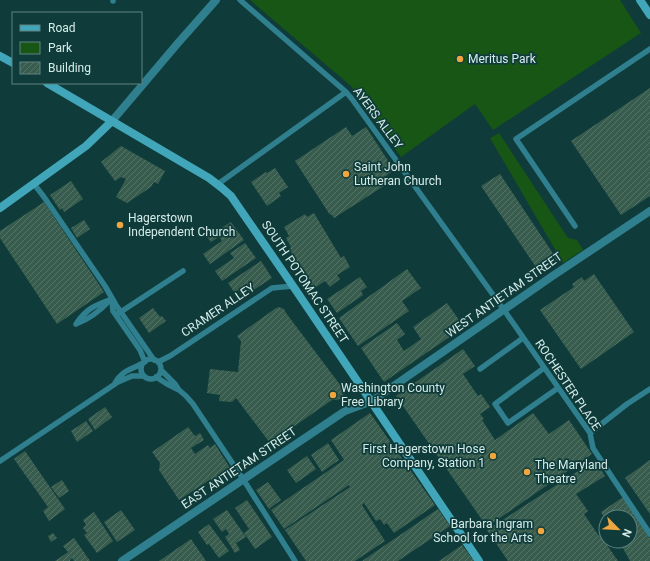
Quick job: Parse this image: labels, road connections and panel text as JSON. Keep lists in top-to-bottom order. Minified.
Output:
{"streets":{"main road":["SOUTH POTOMAC STREET"],"street":["WEST ANTIETAM STREET","EAST ANTIETAM STREET"],"lane":["AYERS ALLEY","CRAMER ALLEY","ROCHESTER PLACE"]},"crossings":[["AYERS ALLEY","WEST ANTIETAM STREET"],["AYERS ALLEY","ROCHESTER PLACE"],["SOUTH POTOMAC STREET","WEST ANTIETAM STREET"],["SOUTH POTOMAC STREET","CRAMER ALLEY"],["SOUTH POTOMAC STREET","EAST ANTIETAM STREET"],["WEST ANTIETAM STREET","ROCHESTER PLACE"],["WEST ANTIETAM STREET","EAST ANTIETAM STREET"]],"places":["Meritus Park","Saint John Lutheran Church","Hagerstown Independent Church","Washington County Free Library","First Hagerstown Hose Company, Station 1","The Maryland Theatre","Barbara Ingram School for the Arts"],"legend":["Road","Park","Building"],"north":"bottom right"}
